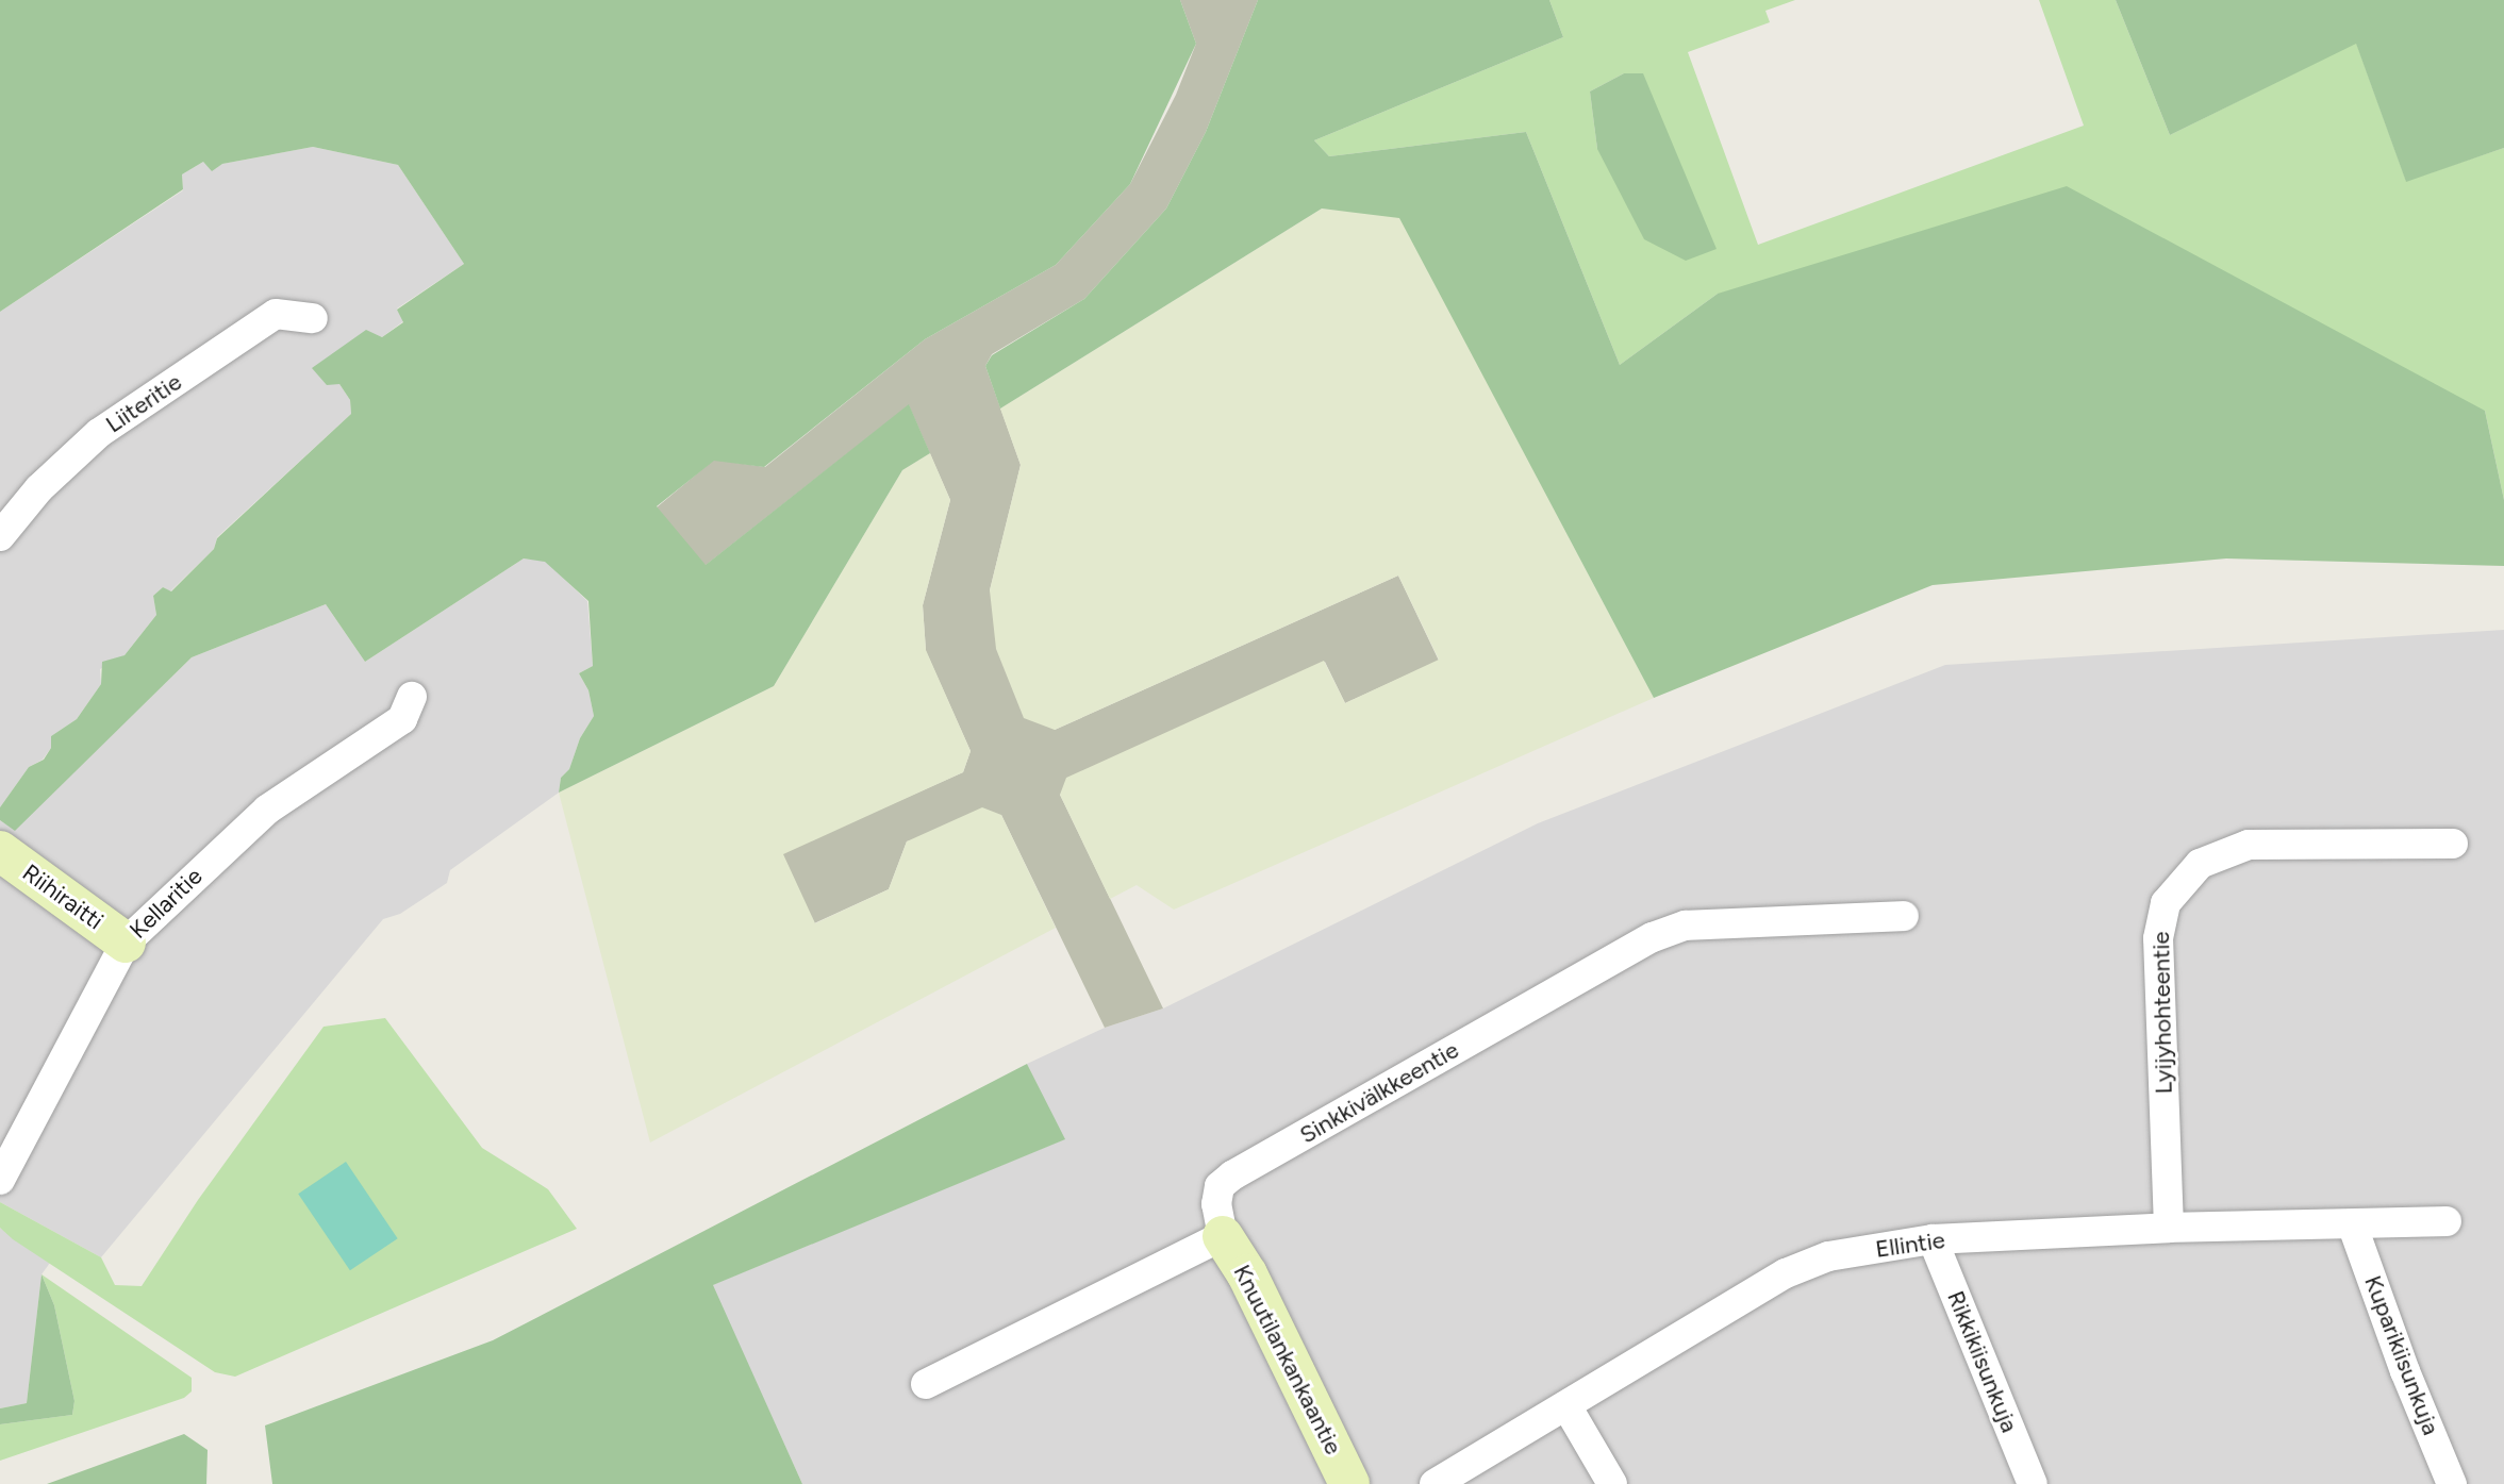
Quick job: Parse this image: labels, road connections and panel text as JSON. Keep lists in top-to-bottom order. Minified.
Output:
{"streets":{"street":["Liiteritie","Riihiraitti","Kellaritie","Lyijyhohteentie","Sinkkivälkkeentie","Ellintie","Kuparikiisunkuja","Knuutilankankaantie","Rikkikiisunkuja"]},"crossings":[["Riihiraitti","Kellaritie"],["Lyijyhohteentie","Ellintie"],["Sinkkivälkkeentie","Knuutilankankaantie"],["Ellintie","Kuparikiisunkuja"],["Ellintie","Rikkikiisunkuja"]]}
